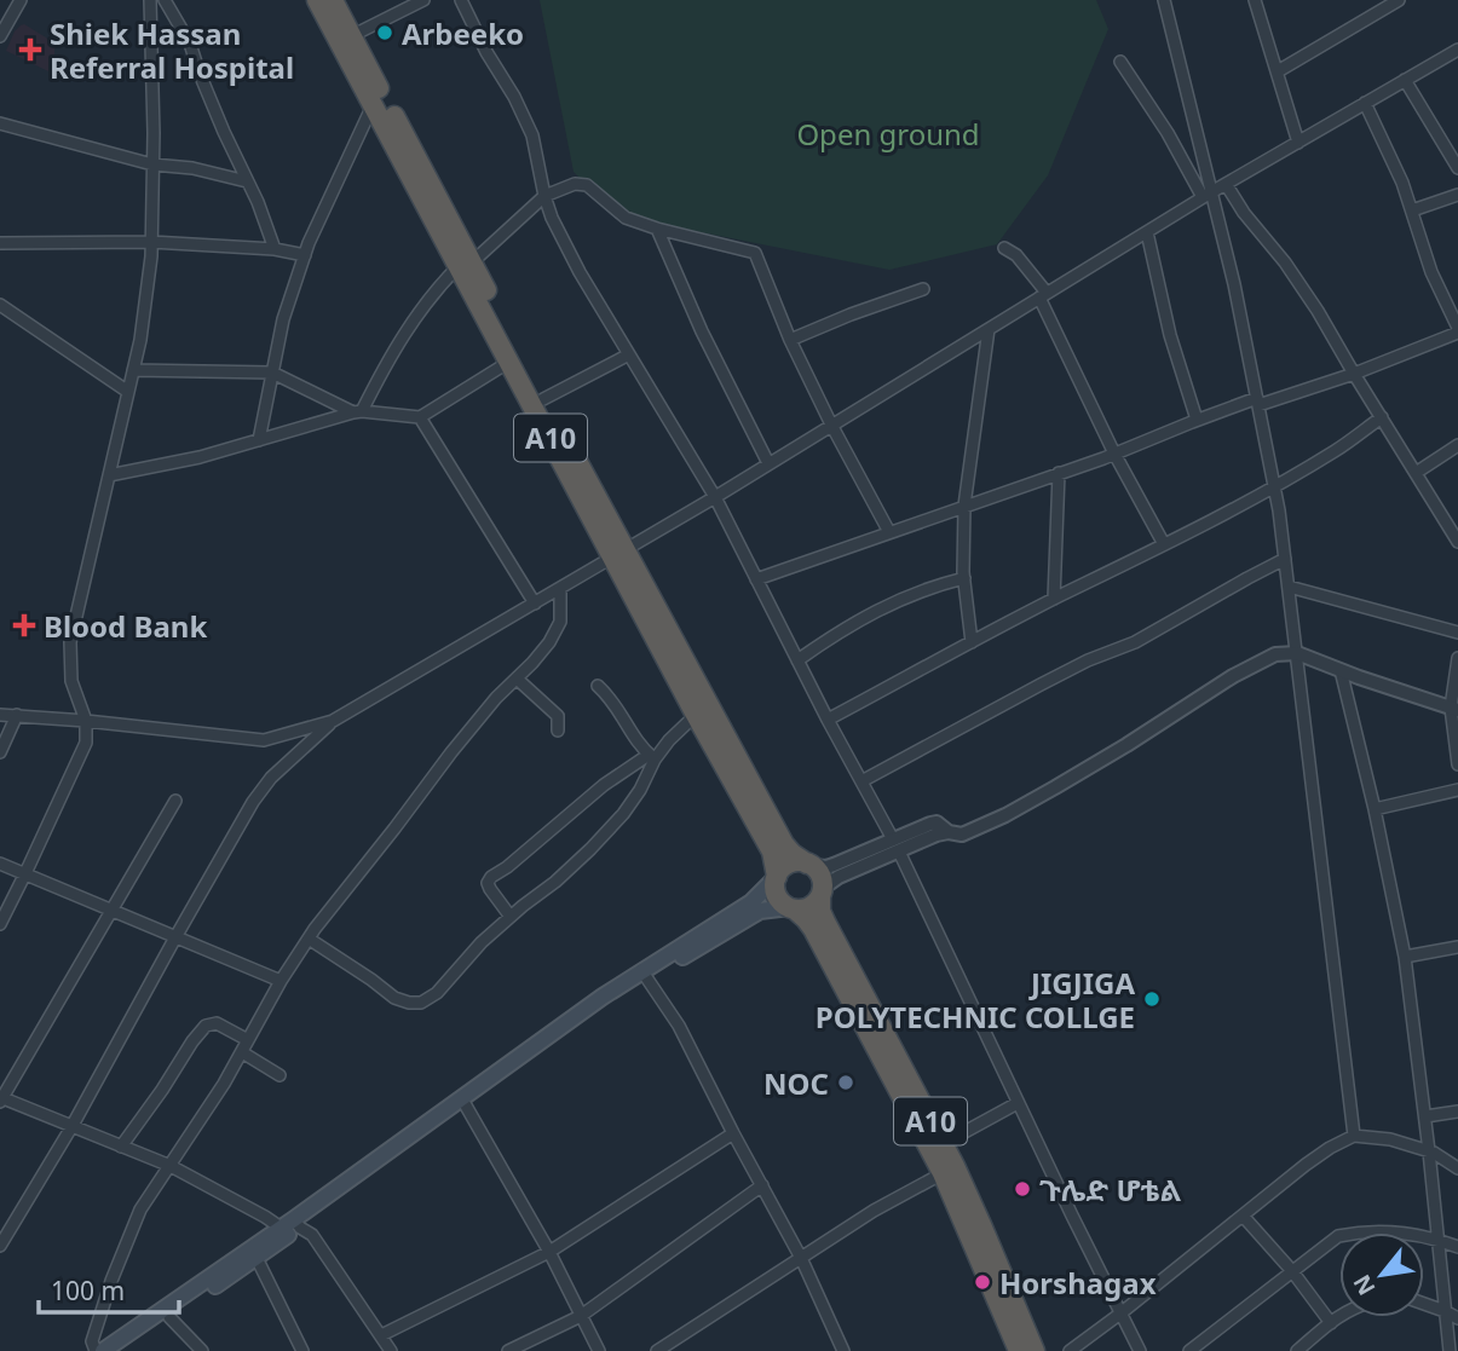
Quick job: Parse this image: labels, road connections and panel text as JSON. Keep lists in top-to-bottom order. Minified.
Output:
{"streets":{"highway":["A10"]},"parks":["Open ground"],"places":{"other":["Arbeeko","JIGJIGA POLYTECHNIC COLLGE","NOC","ጉሌድ ሆቴል","Horshagax"],"health":["Shiek Hassan Referral Hospital","Blood Bank"]},"scale_bar":"100 m","north":"bottom left"}
